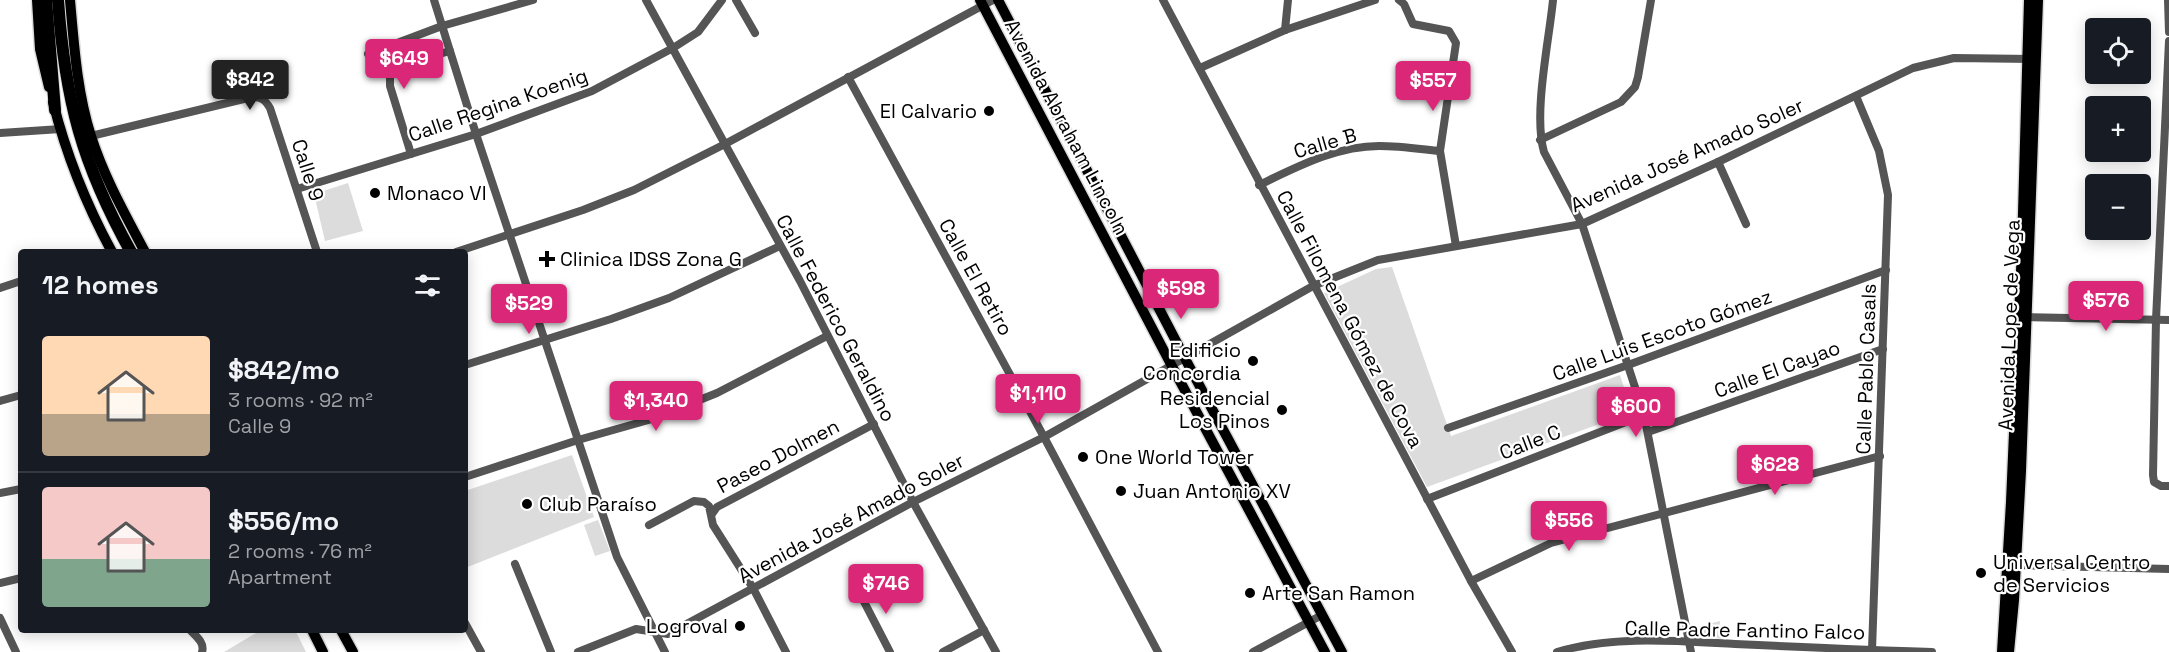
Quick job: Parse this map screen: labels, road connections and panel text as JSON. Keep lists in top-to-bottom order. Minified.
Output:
{"streets":{"main road":["Avenida Abraham Lincoln","Avenida Lope de Vega"],"street":["Calle Regina Koenig","Calle B","Avenida José Amado Soler","Calle 9","Calle El Retiro","Calle Federico Geraldino","Calle Filomena Gómez de Cova","Calle Luis Escoto Gómez","Calle El Cayao","Calle Pablo Casals","Calle C","Paseo Dolmen","Calle Padre Fantino Falco"]},"crossings":[["Calle Regina Koenig","Calle 9"],["Calle Regina Koenig","Calle Federico Geraldino"],["Avenida Abraham Lincoln","Avenida José Amado Soler"],["Calle B","Calle Filomena Gómez de Cova"],["Avenida José Amado Soler","Calle El Retiro"],["Avenida José Amado Soler","Calle Federico Geraldino"],["Avenida José Amado Soler","Calle Filomena Gómez de Cova"],["Avenida José Amado Soler","Avenida Lope de Vega"],["Avenida José Amado Soler","Calle Pablo Casals"],["Avenida José Amado Soler","Paseo Dolmen"],["Calle Federico Geraldino","Paseo Dolmen"],["Calle Filomena Gómez de Cova","Calle C"],["Calle Luis Escoto Gómez","Calle Pablo Casals"],["Calle El Cayao","Calle Pablo Casals"],["Calle Pablo Casals","Calle Padre Fantino Falco"]],"places":{"other":["El Calvario","Monaco VI","Edificio Concordia","Residencial Los Pinos","One World Tower","Juan Antonio XV","Club Paraíso","Universal Centro de Servicios","Arte San Ramon","Logroval"],"health":["Clinica IDSS Zona G"]},"page":{"map_buttons":["+","−"],"price":["$649","$842","$557","$598","$576","$529","$1,110","$1,340","$600","$628","$556","$746"],"heading":"12 homes","list":[{"name":"$842/mo","note":"3 rooms · 92 m² · Calle 9"},{"name":"$556/mo","note":"2 rooms · 76 m² · Apartment"}]}}
